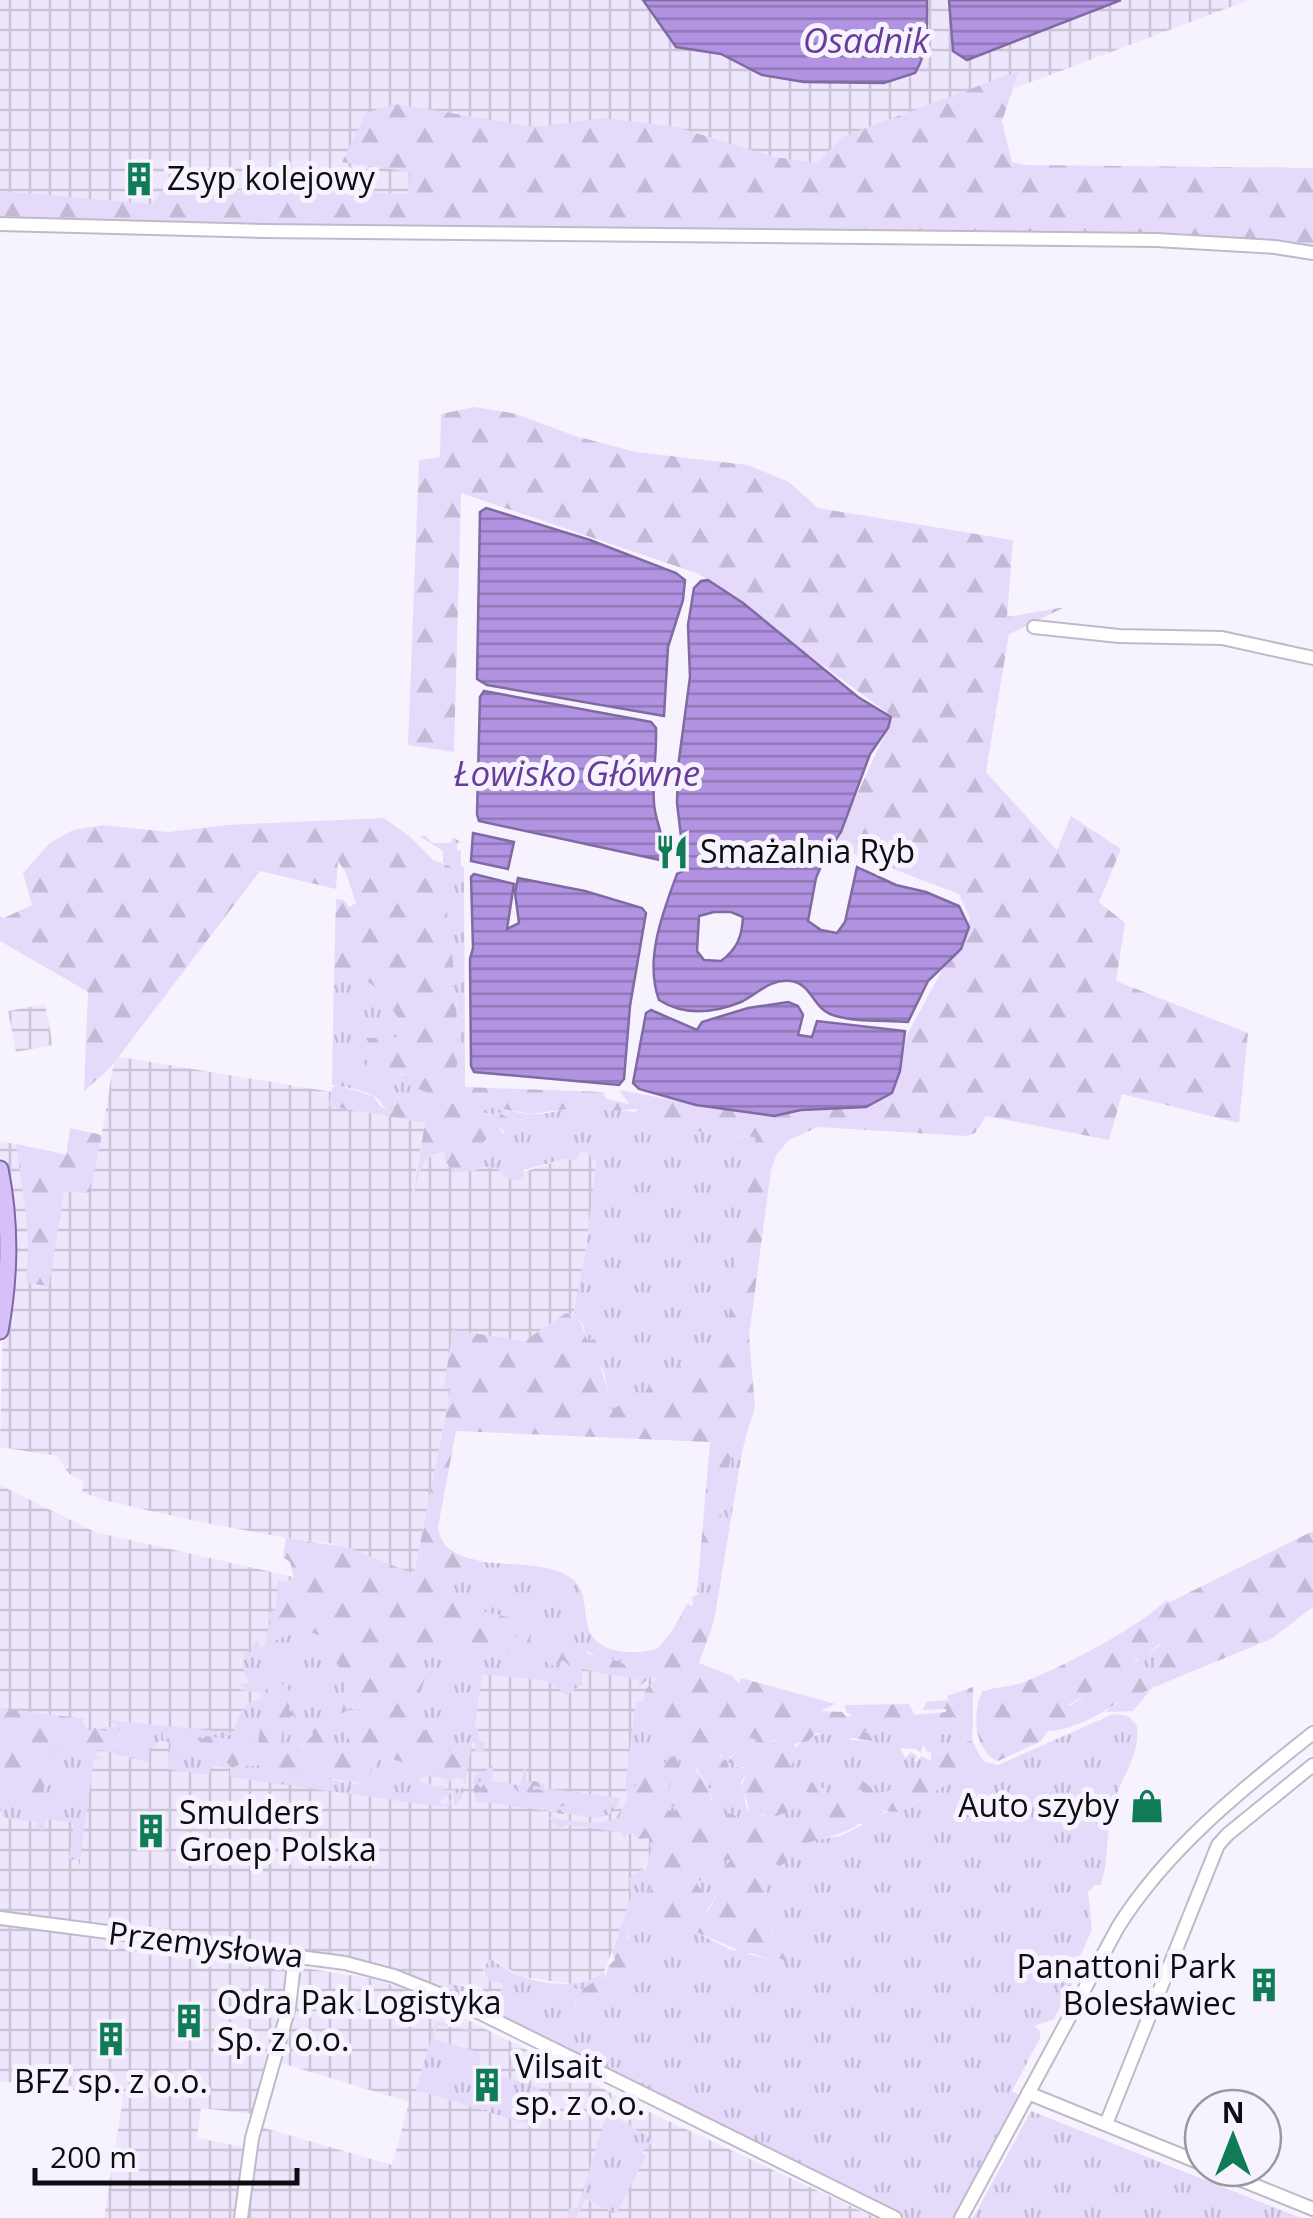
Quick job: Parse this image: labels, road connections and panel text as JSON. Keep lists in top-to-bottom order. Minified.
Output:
{"streets":{"street":["Przemysłowa"]},"water":["Osadnik","Łowisko Główne"],"places":{"building":["Zsyp kolejowy","Smulders Groep Polska","Panattoni Park Bolesławiec","Odra Pak Logistyka Sp. z o.o.","BFZ sp. z o.o.","Vilsait sp. z o.o."],"restaurant":["Smażalnia Ryb"],"shop":["Auto szyby"]},"scale_bar":"200 m","north":"top"}
